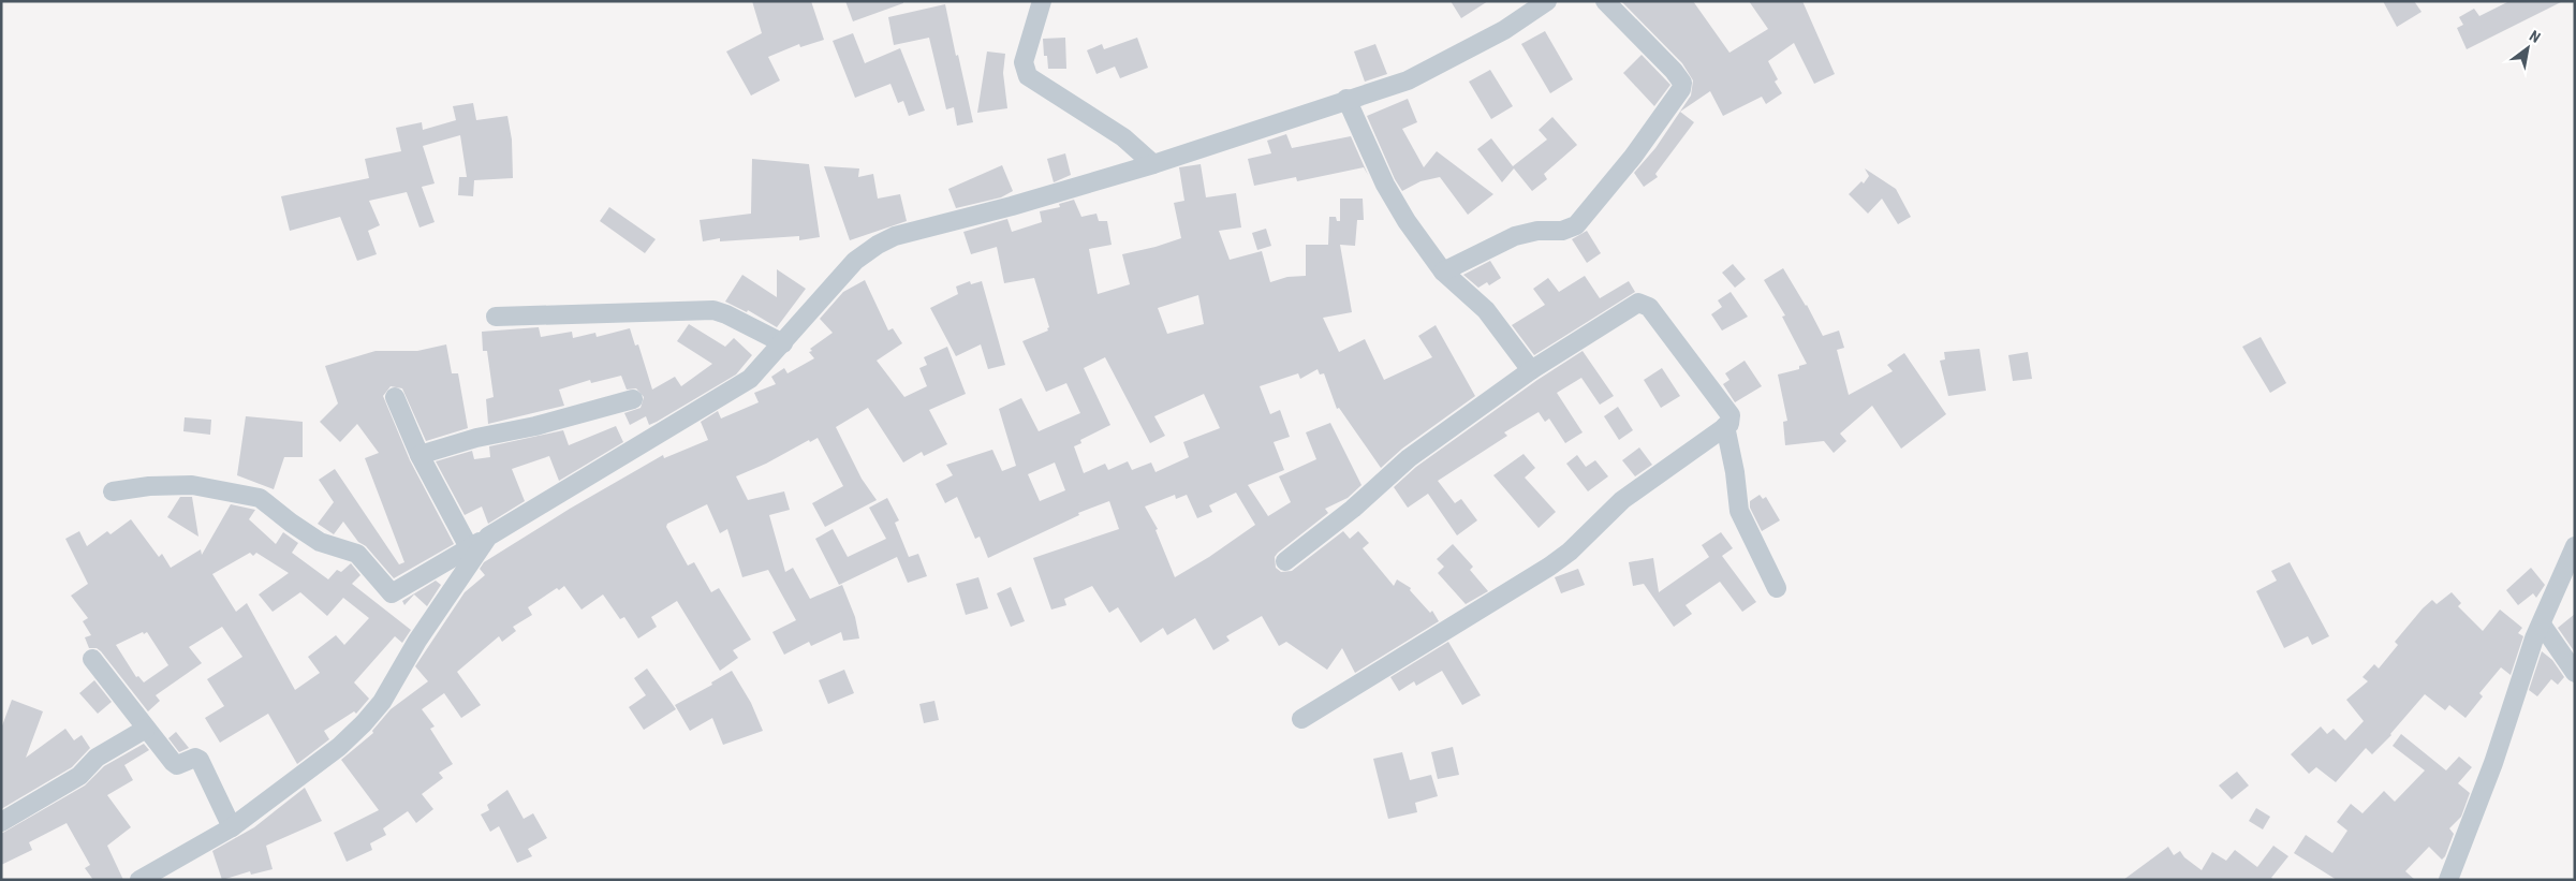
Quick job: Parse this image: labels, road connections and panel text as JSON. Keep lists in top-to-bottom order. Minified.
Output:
{"north":"top right"}
